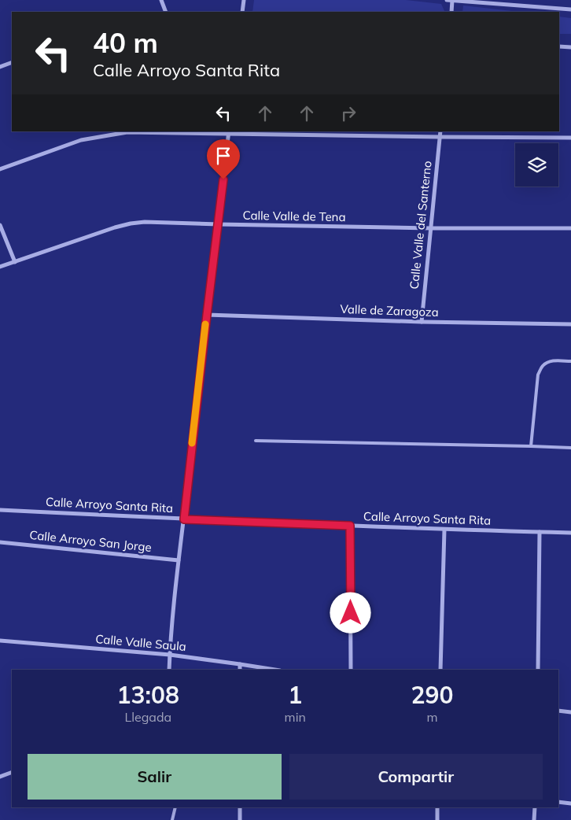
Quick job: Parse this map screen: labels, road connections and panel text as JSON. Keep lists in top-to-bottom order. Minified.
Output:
{"streets":{"street":["Calle Valle de Tena","Calle Valle del Santerno","Valle de Zaragoza","Calle Arroyo Santa Rita","Calle Arroyo San Jorge","Calle Valle Saula"]},"crossings":[["Calle Valle de Tena","Calle Valle del Santerno"],["Calle Valle del Santerno","Valle de Zaragoza"]],"page":{"turn":["40 m","Calle Arroyo Santa Rita"],"eta":["13:08","Llegada","1","min","290","m"],"buttons":["Salir","Compartir"]}}
